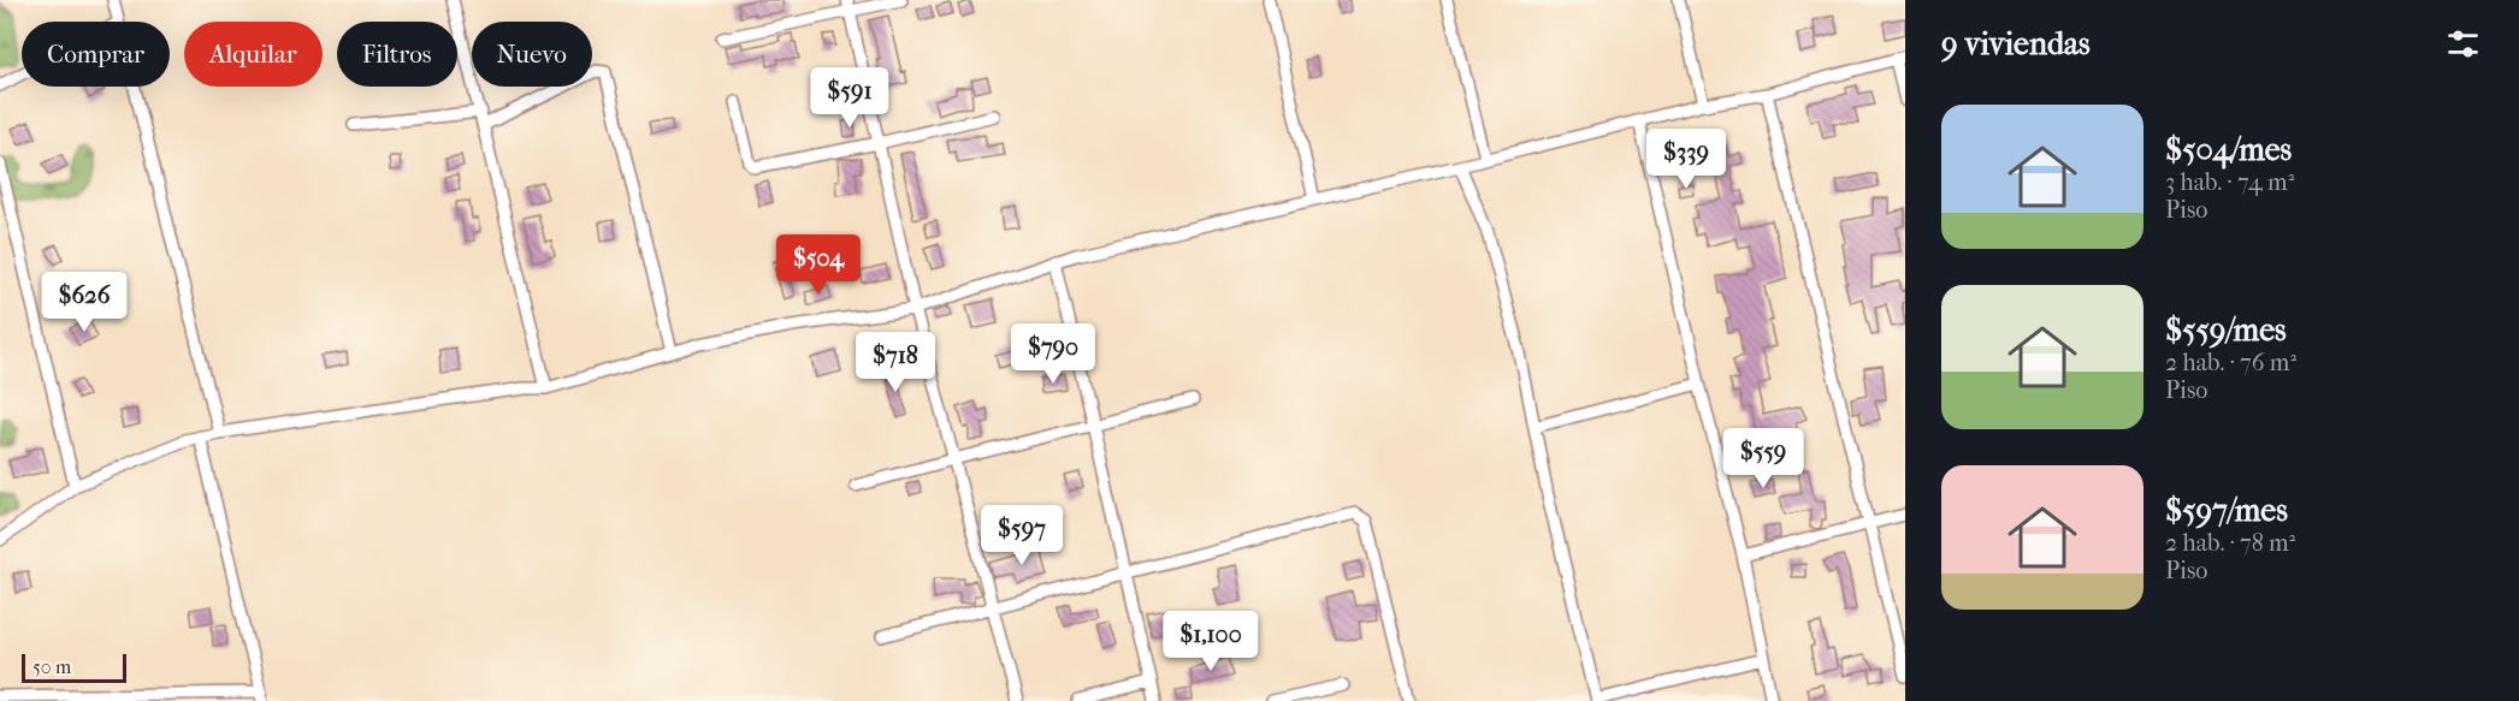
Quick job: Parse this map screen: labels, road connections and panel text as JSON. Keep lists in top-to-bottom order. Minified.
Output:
{"scale_bar":"50 m","page":{"heading":"9 viviendas","chip":["Comprar","Alquilar","Filtros","Nuevo"],"price":["$591","$339","$504","$626","$790","$718","$559","$597","$1,100"],"list":[{"name":"$504/mes","note":"3 hab. · 74 m² · Piso"},{"name":"$559/mes","note":"2 hab. · 76 m² · Piso"},{"name":"$597/mes","note":"2 hab. · 78 m² · Piso"}],"scale":"50 m"}}
